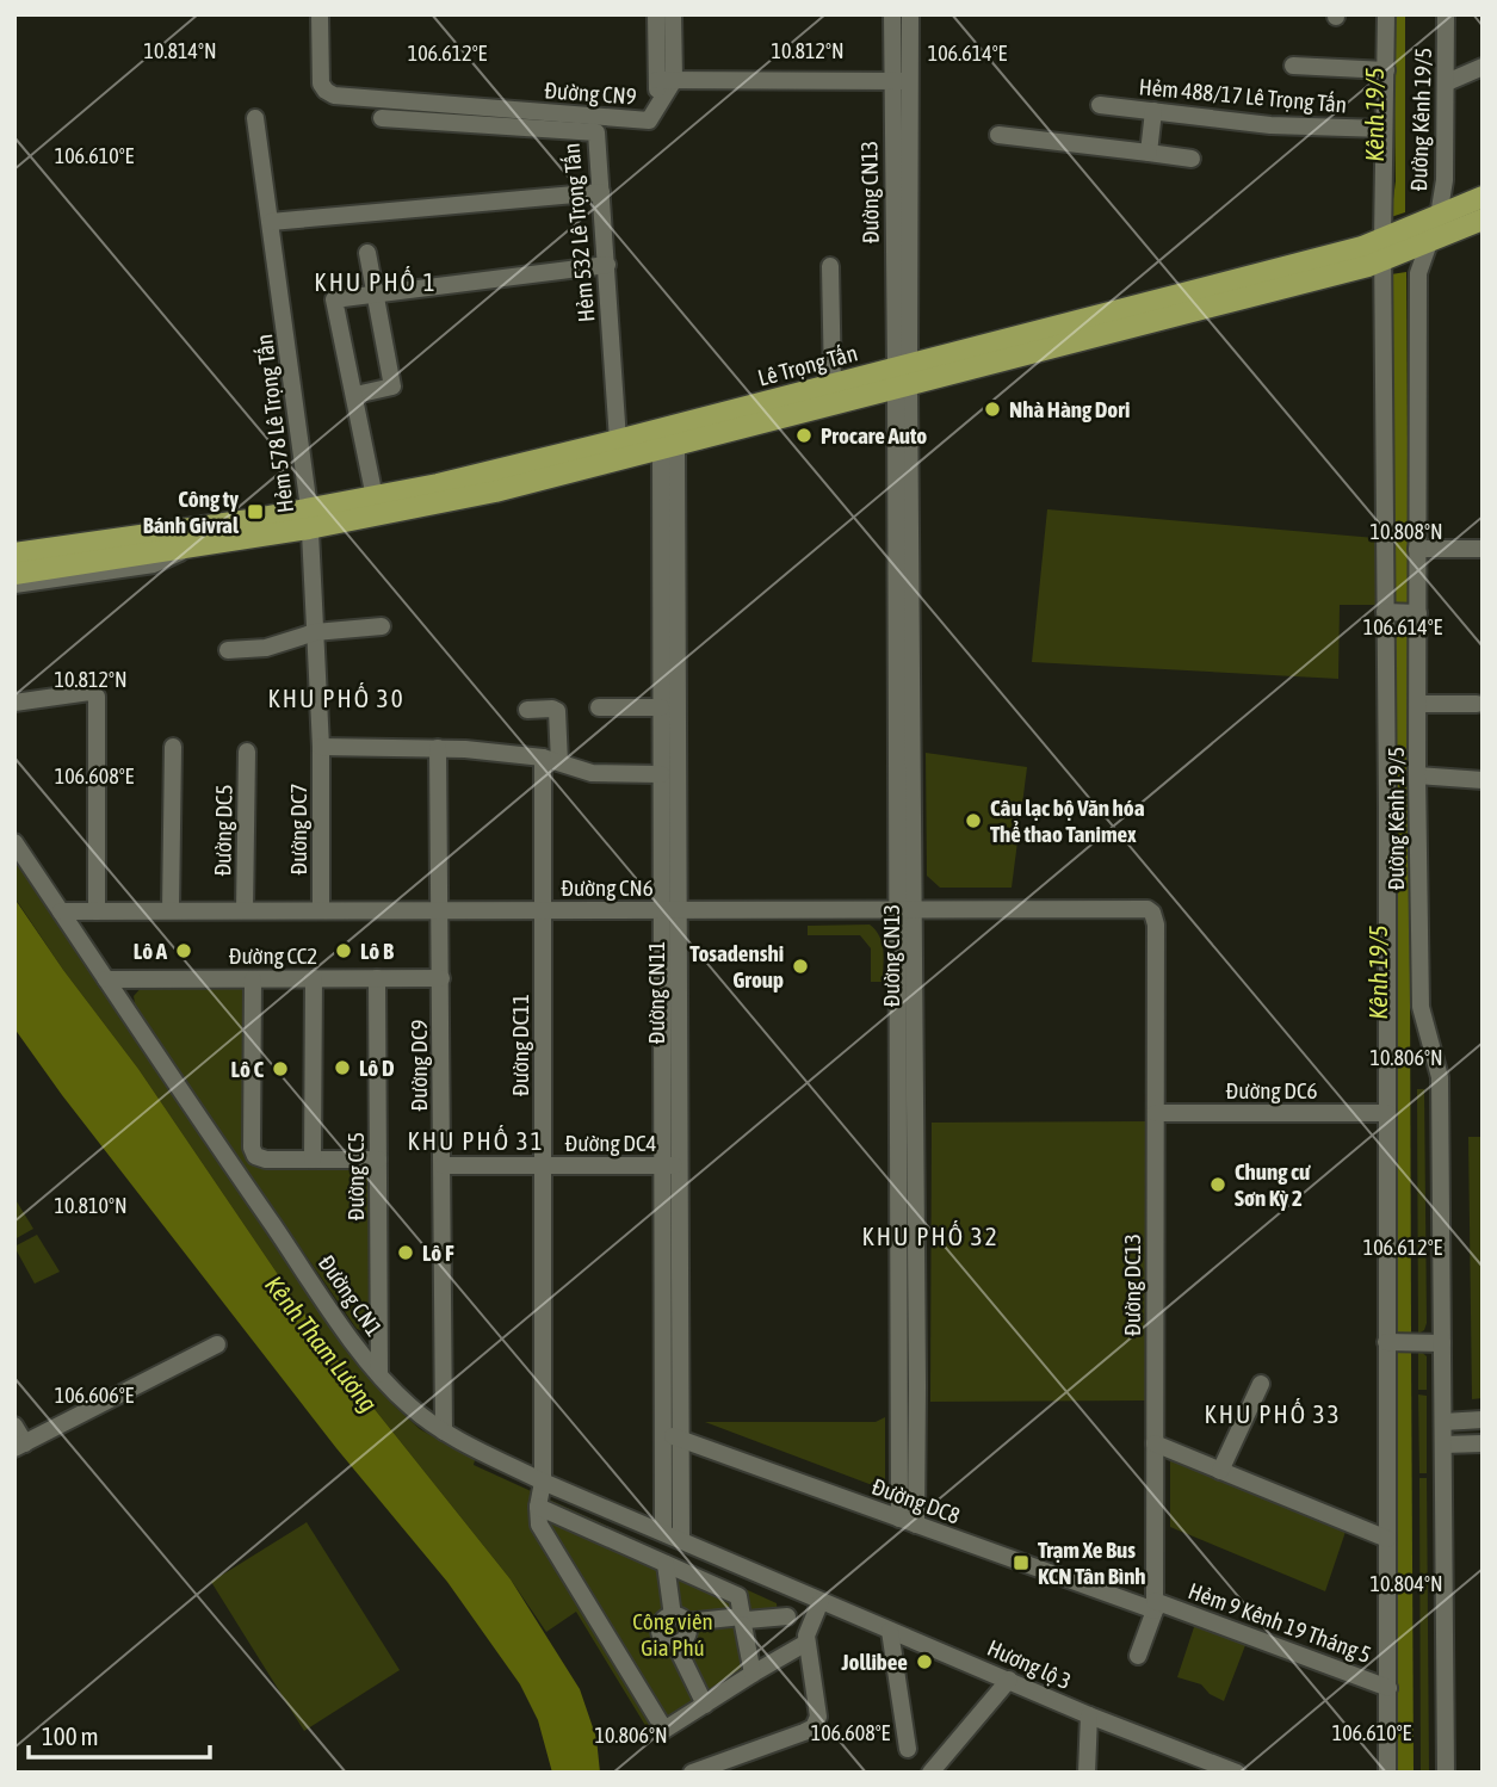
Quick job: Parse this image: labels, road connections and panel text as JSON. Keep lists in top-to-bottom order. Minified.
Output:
{"streets":{"main road":["Lê Trọng Tấn"],"street":["Đường CN9","Hẻm 488/17 Lê Trọng Tấn","Đường Kênh 19/5","Đường CN13","Hẻm 532 Lê Trọng Tấn","Hẻm 578 Lê Trọng Tấn","Đường DC7","Đường DC5","Đường CN6","Đường CC2","Đường CN11","Đường DC11","Đường DC9","Đường DC6","Đường DC4","Đường CC5","Đường DC13","Đường CN1","Đường DC8","Hẻm 9 Kênh 19 Tháng 5","Hương lộ 3"]},"crossings":[["Hẻm 488/17 Lê Trọng Tấn","Đường Kênh 19/5"],["Đường Kênh 19/5","Lê Trọng Tấn"],["Đường Kênh 19/5","Đường DC6"],["Đường Kênh 19/5","Hẻm 9 Kênh 19 Tháng 5"],["Đường CN13","Lê Trọng Tấn"],["Đường CN13","Đường CN6"],["Đường CN13","Đường DC8"],["Hẻm 532 Lê Trọng Tấn","Lê Trọng Tấn"],["Lê Trọng Tấn","Hẻm 578 Lê Trọng Tấn"],["Lê Trọng Tấn","Đường CN11"],["Hẻm 578 Lê Trọng Tấn","Đường DC7"],["Đường DC7","Đường CN6"],["Đường DC5","Đường CN6"],["Đường CN6","Đường CN11"],["Đường CN6","Đường DC11"],["Đường CN6","Đường DC9"],["Đường CN6","Đường DC13"],["Đường CN6","Đường CN1"],["Đường CC2","Đường DC9"],["Đường CC2","Đường CC5"],["Đường CC2","Đường CN1"],["Đường CN11","Đường DC4"],["Đường CN11","Đường CN1"],["Đường CN11","Đường DC8"],["Đường DC11","Đường DC4"],["Đường DC11","Đường CN1"],["Đường DC9","Đường DC4"],["Đường DC9","Đường CN1"],["Đường DC6","Đường DC13"],["Đường CC5","Đường CN1"],["Đường DC13","Đường DC8"],["Đường DC13","Hẻm 9 Kênh 19 Tháng 5"],["Đường CN1","Hương lộ 3"],["Đường DC8","Hẻm 9 Kênh 19 Tháng 5"]],"districts":["KHU PHỐ 1","KHU PHỐ 30","KHU PHỐ 31","KHU PHỐ 32","KHU PHỐ 33"],"water":["Kênh 19/5","Kênh Tham Lương"],"parks":["Công viên Gia Phú"],"places":{"other":["Nhà Hàng Dori","Procare Auto","Câu lạc bộ Văn hóa Thể thao Tanimex","Lô A","Lô B","Tosadenshi Group","Lô D","Lô C","Chung cư Sơn Kỳ 2","Lô F","Jollibee"],"transit":["Công ty Bánh Givral","Trạm Xe Bus KCN Tân Bình"]},"scale_bar":"100 m","coordinates":["10.814°N","10.812°N","106.612°E","106.614°E","106.610°E","10.808°N","106.608°E","10.806°N","10.810°N","106.606°E","10.804°N"]}
